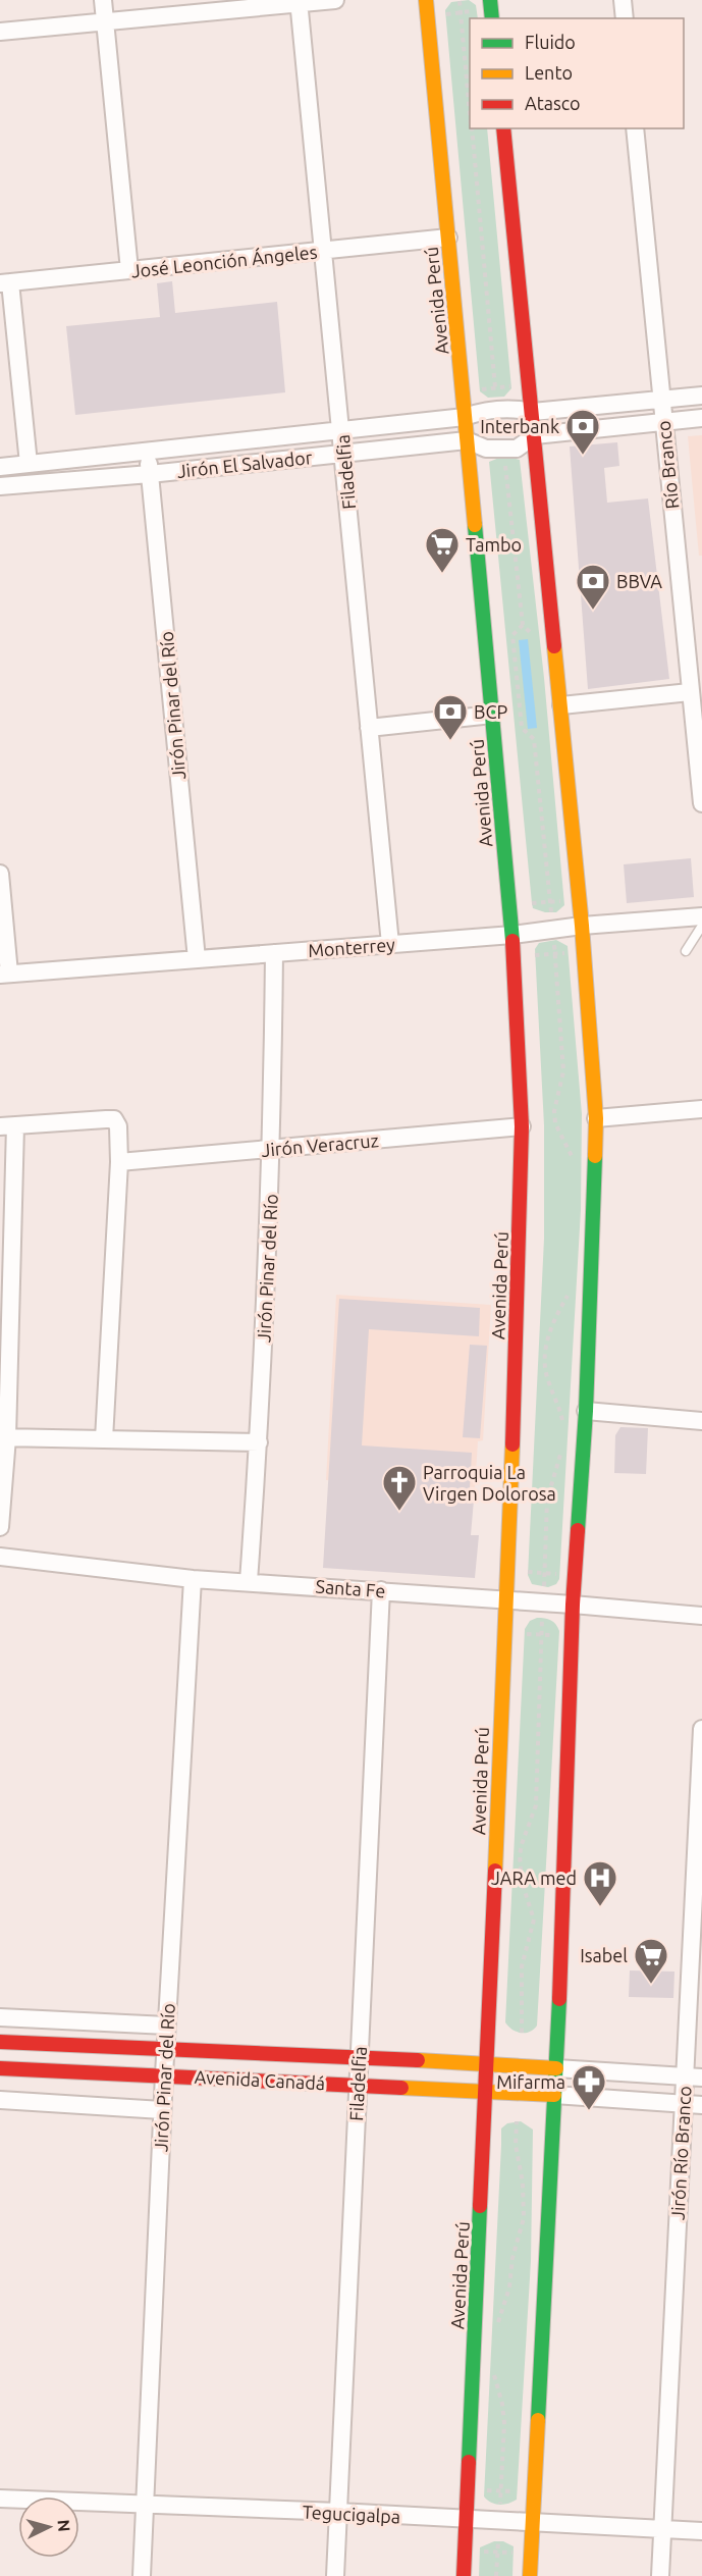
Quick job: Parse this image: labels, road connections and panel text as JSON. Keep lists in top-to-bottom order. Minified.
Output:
{"streets":{"main road":["Avenida Perú","Avenida Canadá"],"street":["José Leonción Ángeles","Jirón El Salvador","Río Branco","Filadelfia","Jirón Pinar del Río","Monterrey","Jirón Veracruz","Santa Fe","Jirón Río Branco","Tegucigalpa"]},"crossings":[["José Leonción Ángeles","Avenida Perú"],["José Leonción Ángeles","Filadelfia"],["Avenida Perú","Jirón El Salvador"],["Avenida Perú","Monterrey"],["Avenida Perú","Jirón Veracruz"],["Avenida Perú","Santa Fe"],["Avenida Perú","Avenida Canadá"],["Avenida Perú","Tegucigalpa"],["Jirón El Salvador","Río Branco"],["Jirón El Salvador","Filadelfia"],["Jirón El Salvador","Jirón Pinar del Río"],["Filadelfia","Monterrey"],["Filadelfia","Santa Fe"],["Filadelfia","Avenida Canadá"],["Filadelfia","Tegucigalpa"],["Jirón Pinar del Río","Monterrey"],["Jirón Pinar del Río","Jirón Veracruz"],["Jirón Pinar del Río","Santa Fe"],["Jirón Pinar del Río","Avenida Canadá"],["Jirón Pinar del Río","Tegucigalpa"],["Avenida Canadá","Jirón Río Branco"],["Jirón Río Branco","Tegucigalpa"]],"places":{"bank":["Interbank","BBVA","BCP"],"supermarket":["Tambo","Isabel"],"church":["Parroquia La Virgen Dolorosa"],"hospital":["JARA med"],"pharmacy":["Mifarma"]},"legend":["Fluido","Lento","Atasco"],"north":"right"}
